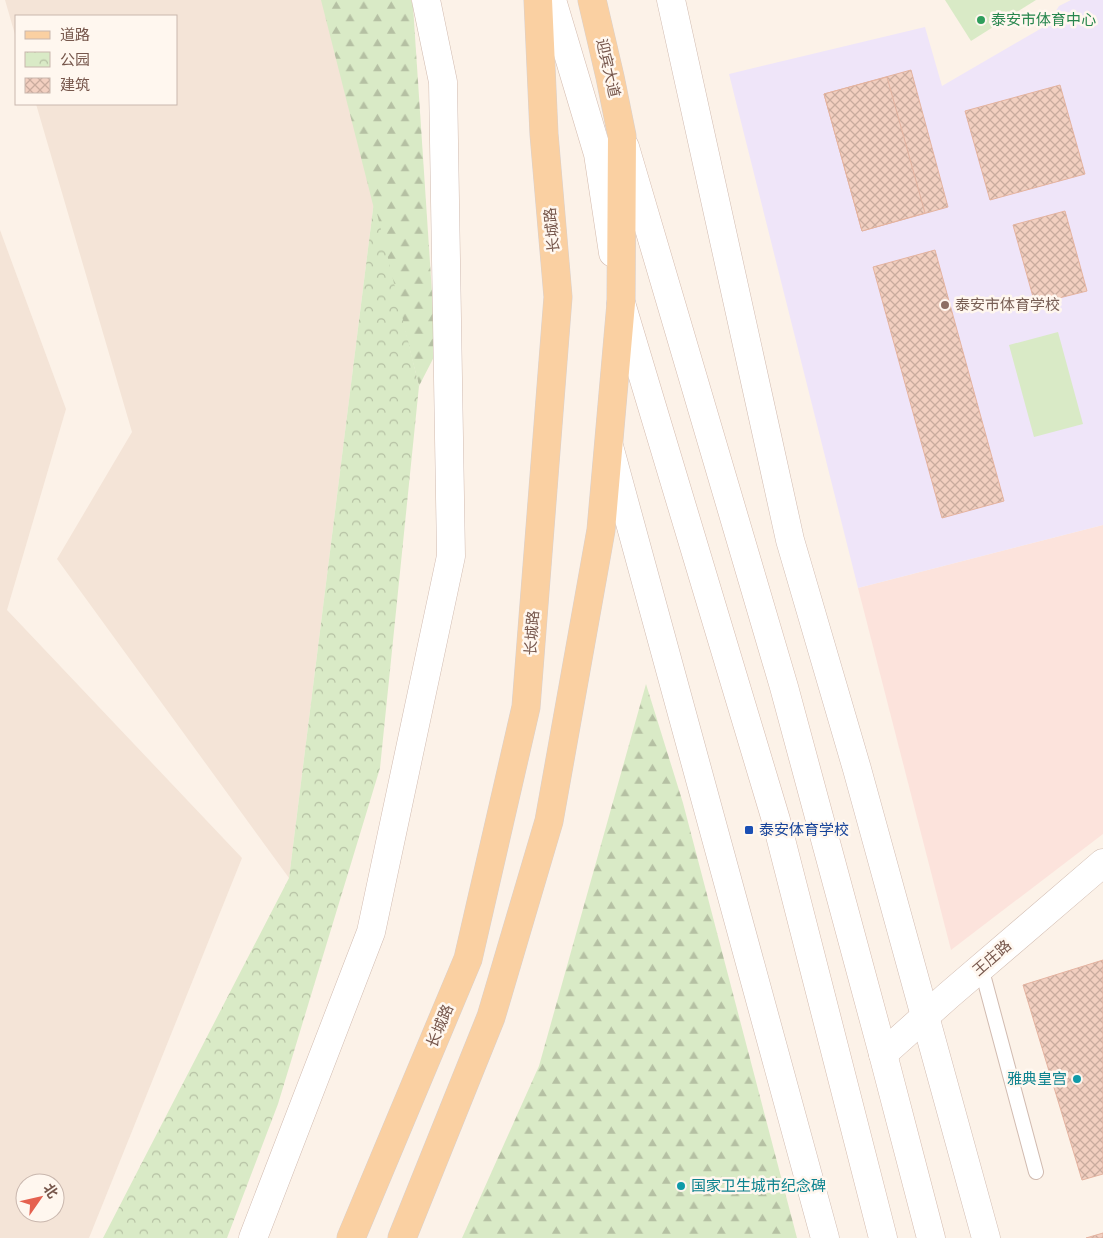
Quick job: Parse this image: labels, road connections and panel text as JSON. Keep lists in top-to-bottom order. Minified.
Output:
{"streets":{"main road":["迎宾大道","长城路"],"street":["王庄路"]},"places":{"other":["泰安市体育中心","泰安市体育学校","雅典皇宫","国家卫生城市纪念碑"],"transit":["泰安体育学校"]},"legend":["道路","公园","建筑"],"north":"top right"}
